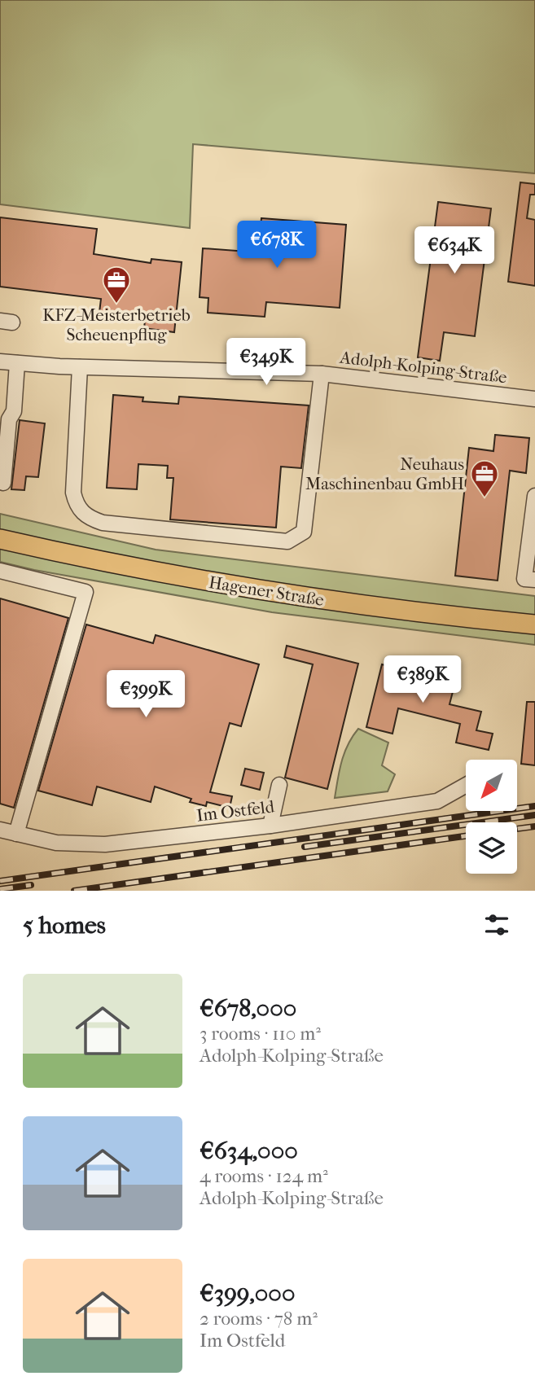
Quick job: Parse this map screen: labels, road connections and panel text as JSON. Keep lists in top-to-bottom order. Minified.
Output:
{"streets":{"main road":["Hagener Straße"],"street":["Adolph-Kolping-Straße","Im Ostfeld"]},"places":{"office":["KFZ-Meisterbetrieb Scheuenpflug","Neuhaus Maschinenbau GmbH"]},"north":"bottom left","page":{"price":["€678K","€634K","€349K","€389K","€399K"],"heading":"5 homes","list":[{"name":"€678,000","note":"3 rooms · 110 m² · Adolph-Kolping-Straße"},{"name":"€634,000","note":"4 rooms · 124 m² · Adolph-Kolping-Straße"},{"name":"€399,000","note":"2 rooms · 78 m² · Im Ostfeld"}]}}
